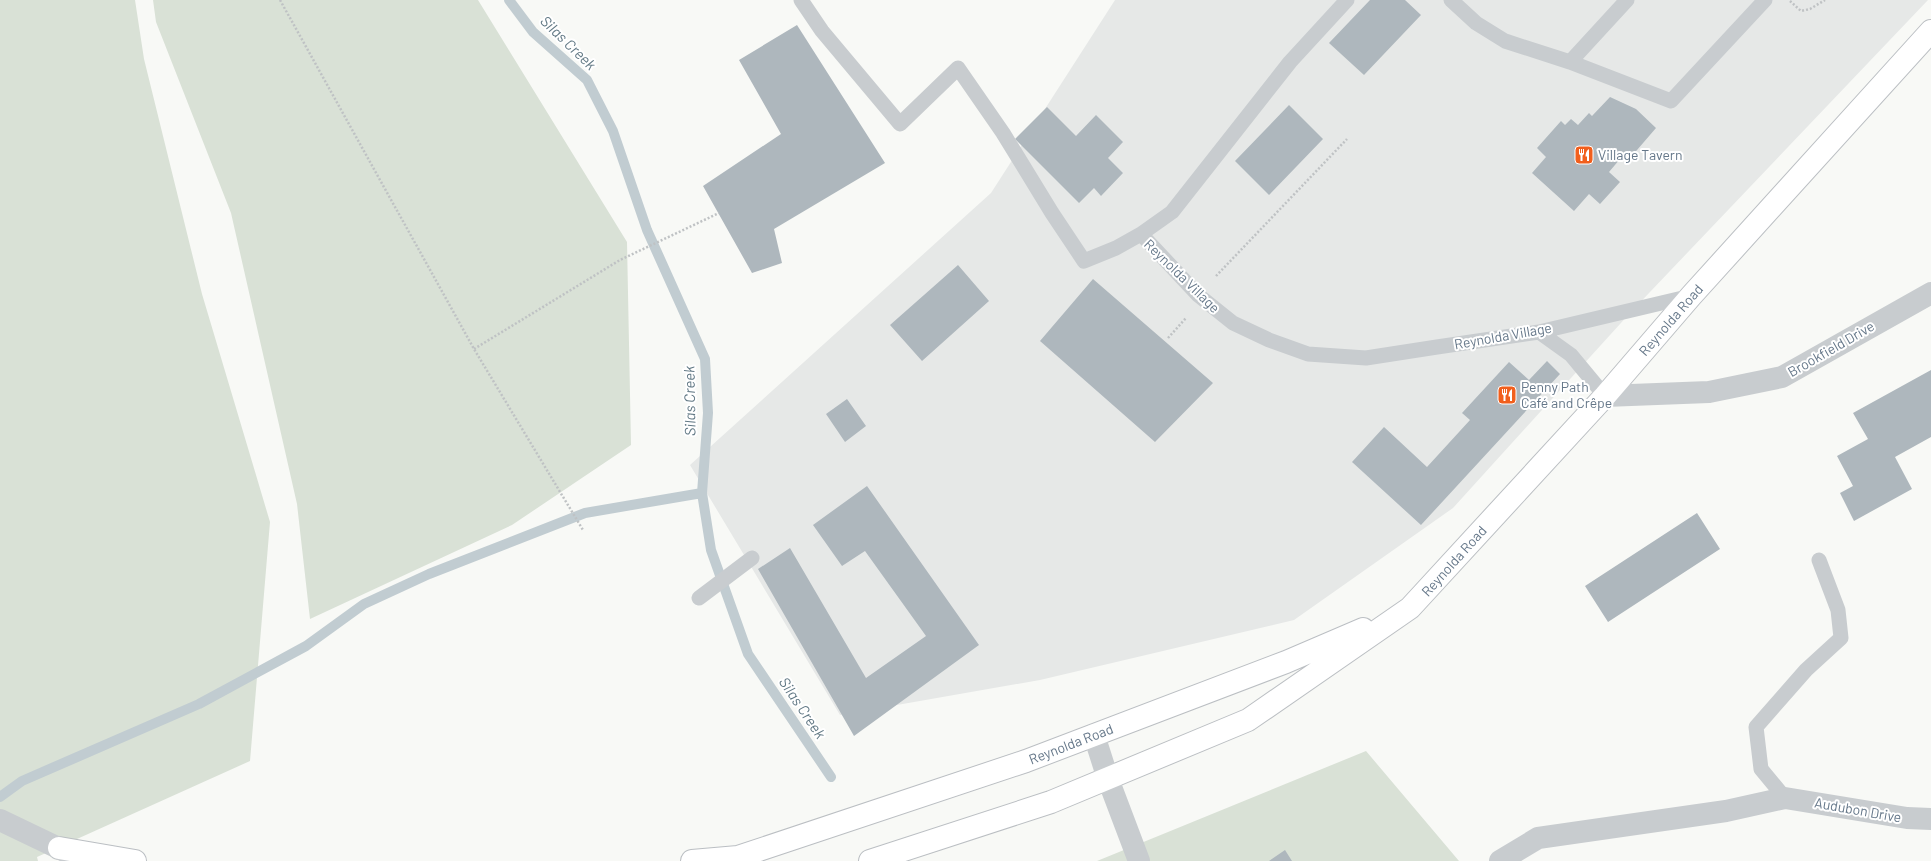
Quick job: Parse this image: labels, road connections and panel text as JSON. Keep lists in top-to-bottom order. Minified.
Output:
{"streets":{"main road":["Reynolda Road"],"street":["Brookfield Drive","Audubon Drive"],"lane":["Reynolda Village"]},"crossings":[["Reynolda Village","Reynolda Road"],["Reynolda Road","Brookfield Drive"]],"water":["Silas Creek"],"places":{"restaurant":["Village Tavern","Penny Path Café and Crêpe"]}}
